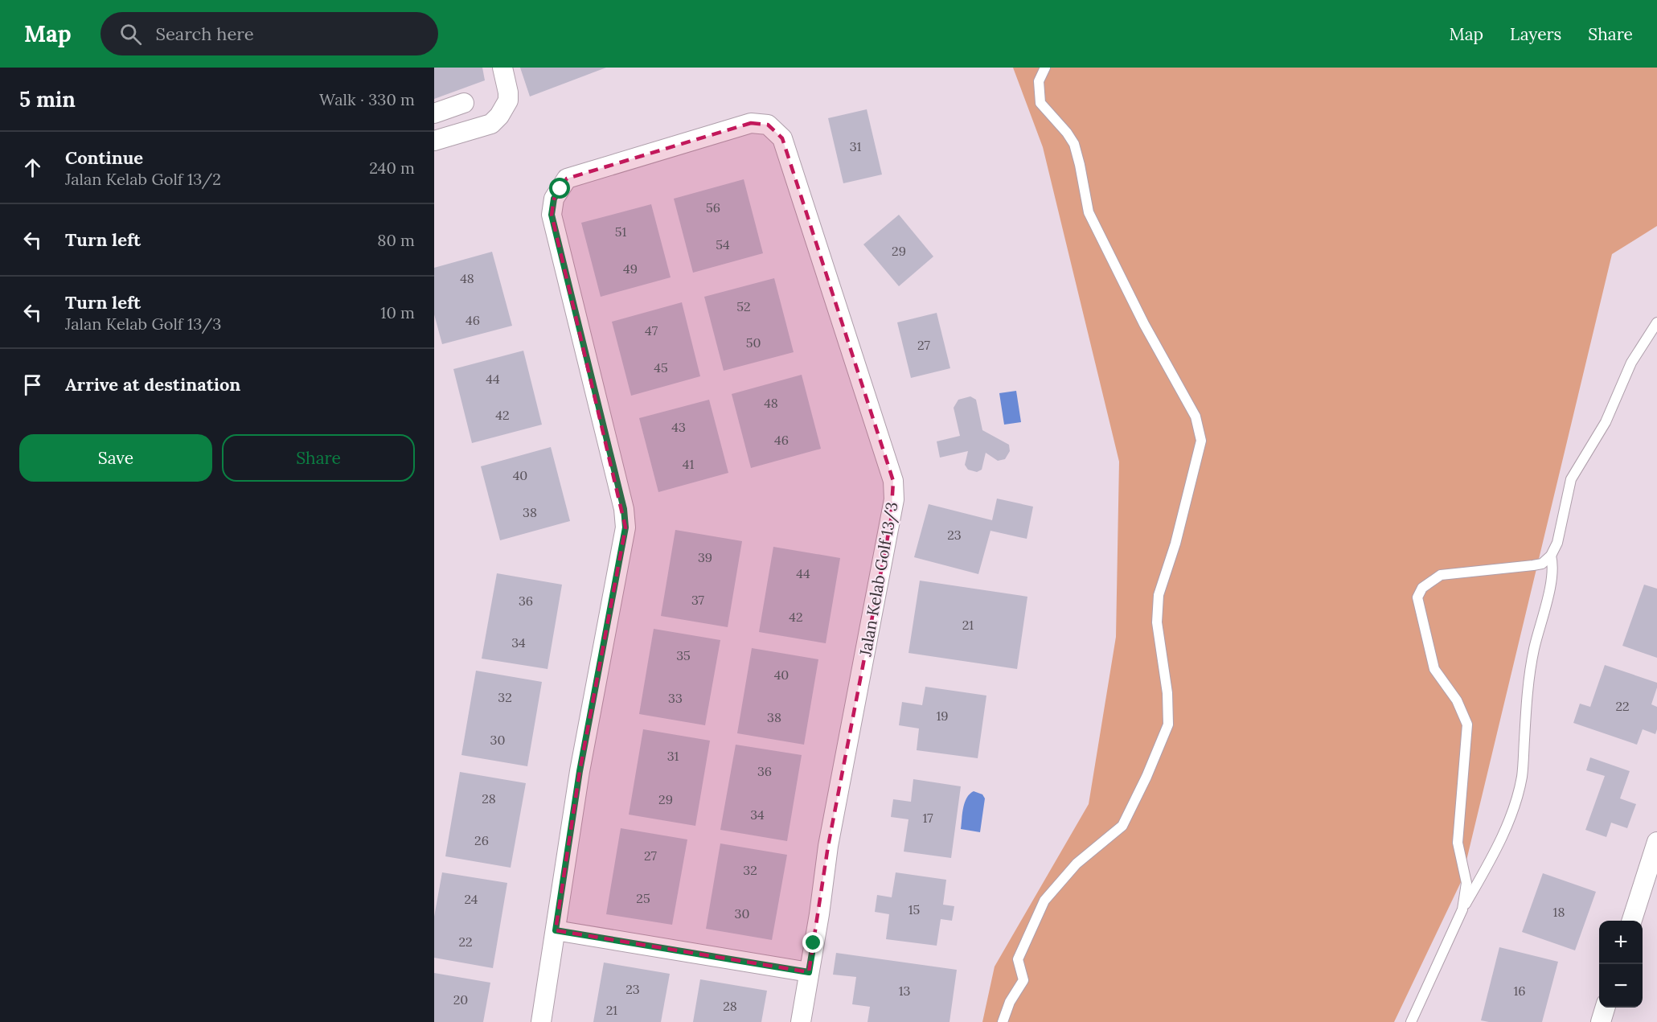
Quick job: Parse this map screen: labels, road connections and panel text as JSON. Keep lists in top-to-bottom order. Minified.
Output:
{"streets":{"street":["Jalan Kelab Golf 13/3"]},"house_numbers":["31","56","51","54","29","49","48","52","46","47","50","27","45","44","48","42","43","46","41","40","38","23","39","44","37","36","42","21","34","35","40","32","33","22","19","38","30","31","36","28","29","34","17","26","27","32","25","24","15","18","30","22","23","13","16","20","28","21"],"page":{"header":"Map","search":"Search here","nav":["Map","Layers","Share"],"heading":["5 min","Walk · 330 m"],"list":[["Continue","Jalan Kelab Golf 13/2","240 m"],["Turn left","80 m"],["Turn left","Jalan Kelab Golf 13/3","10 m"],"Arrive at destination"],"buttons":["Save","Share"],"map_buttons":["+","−"]}}
